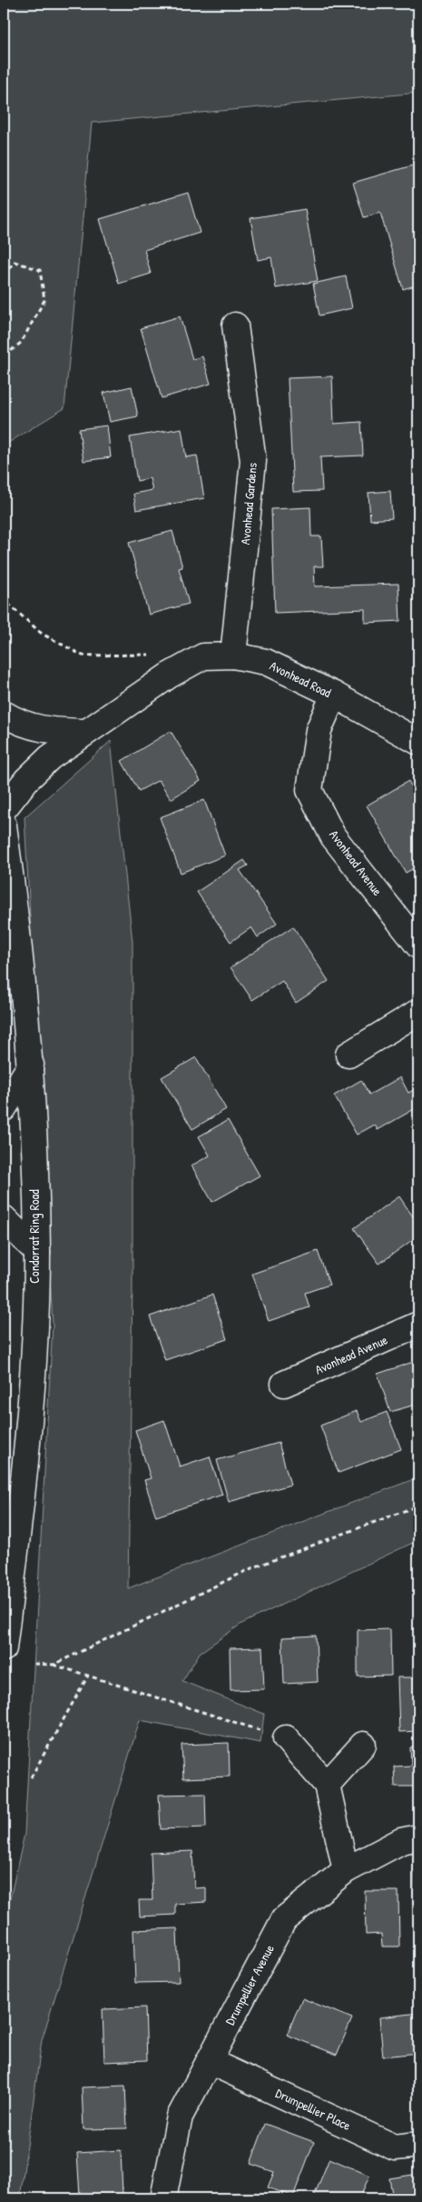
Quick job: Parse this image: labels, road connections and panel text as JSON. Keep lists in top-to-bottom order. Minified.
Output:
{"streets":{"street":["Avonhead Gardens","Avonhead Road","Avonhead Avenue","Condorrat Ring Road","Drumpellier Avenue","Drumpellier Place"]},"crossings":[["Avonhead Gardens","Avonhead Road"],["Avonhead Road","Avonhead Avenue"],["Drumpellier Avenue","Drumpellier Place"]]}
